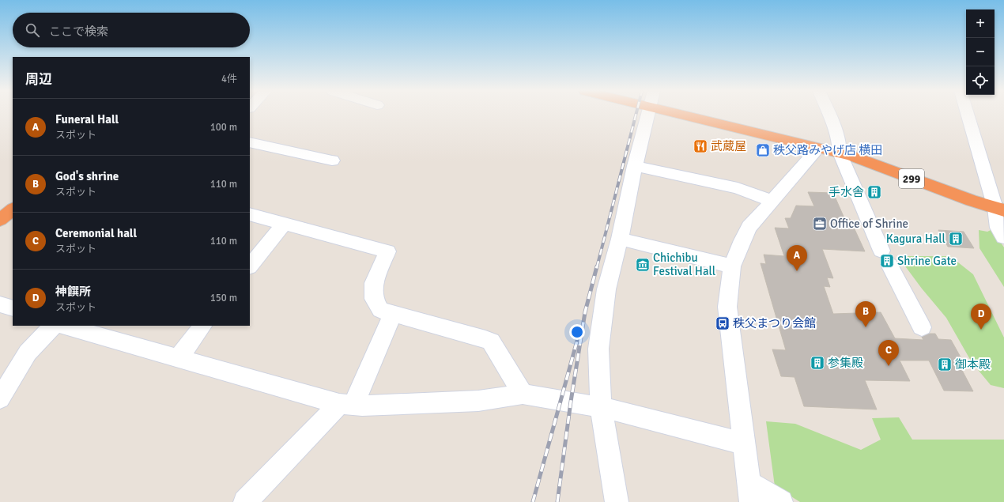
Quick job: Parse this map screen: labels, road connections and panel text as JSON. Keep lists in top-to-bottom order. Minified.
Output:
{"streets":{"highway":["299"]},"places":{"restaurant":["武蔵屋"],"shop":["秩父路みやげ店 横田"],"building":["手水舎","Kagura Hall","Shrine Gate","参集殿","御本殿"],"office":["Office of Shrine"],"museum":["Chichibu Festival Hall"],"bus stop":["秩父まつり会館"]},"page":{"map_buttons":["+","−"],"search":"ここで検索","heading":["周辺","4件"],"list":[{"mark":"A","name":"Funeral Hall","note":"スポット","value":"100 m"},{"mark":"B","name":"God's shrine","note":"スポット","value":"110 m"},{"mark":"C","name":"Ceremonial hall","note":"スポット","value":"110 m"},{"mark":"D","name":"神饌所","note":"スポット","value":"150 m"}],"pins":["A","B","D","C"]}}
